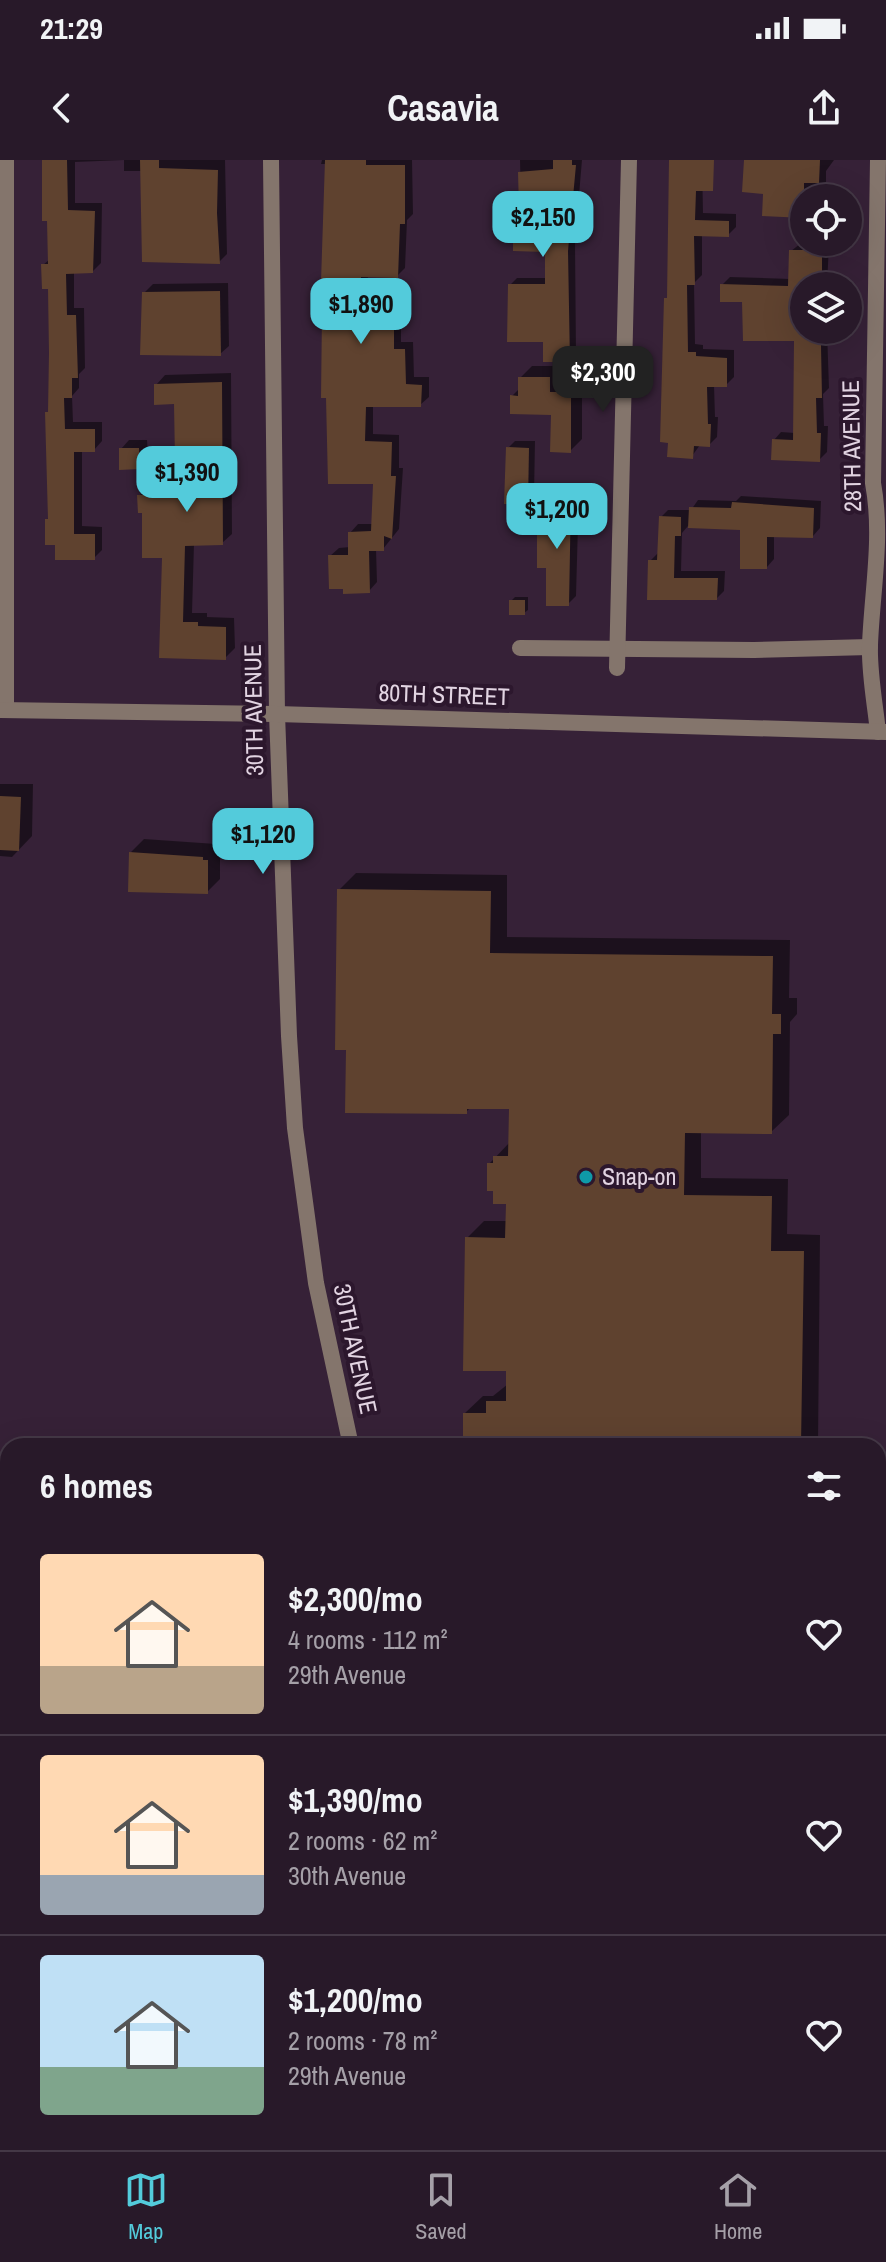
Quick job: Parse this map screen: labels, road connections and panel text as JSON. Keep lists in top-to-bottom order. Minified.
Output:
{"streets":{"street":["28TH AVENUE","80TH STREET","30TH AVENUE"]},"crossings":[["28TH AVENUE","80TH STREET"],["80TH STREET","30TH AVENUE"]],"places":["Snap-on"],"page":{"status":"21:29","header":"Casavia","price":["$2,150","$1,890","$2,300","$1,390","$1,200","$1,120"],"heading":"6 homes","list":[{"name":"$2,300/mo","note":"4 rooms · 112 m² · 29th Avenue"},{"name":"$1,390/mo","note":"2 rooms · 62 m² · 30th Avenue"},{"name":"$1,200/mo","note":"2 rooms · 78 m² · 29th Avenue"}],"tabs":["Map","Saved","Home"]}}
